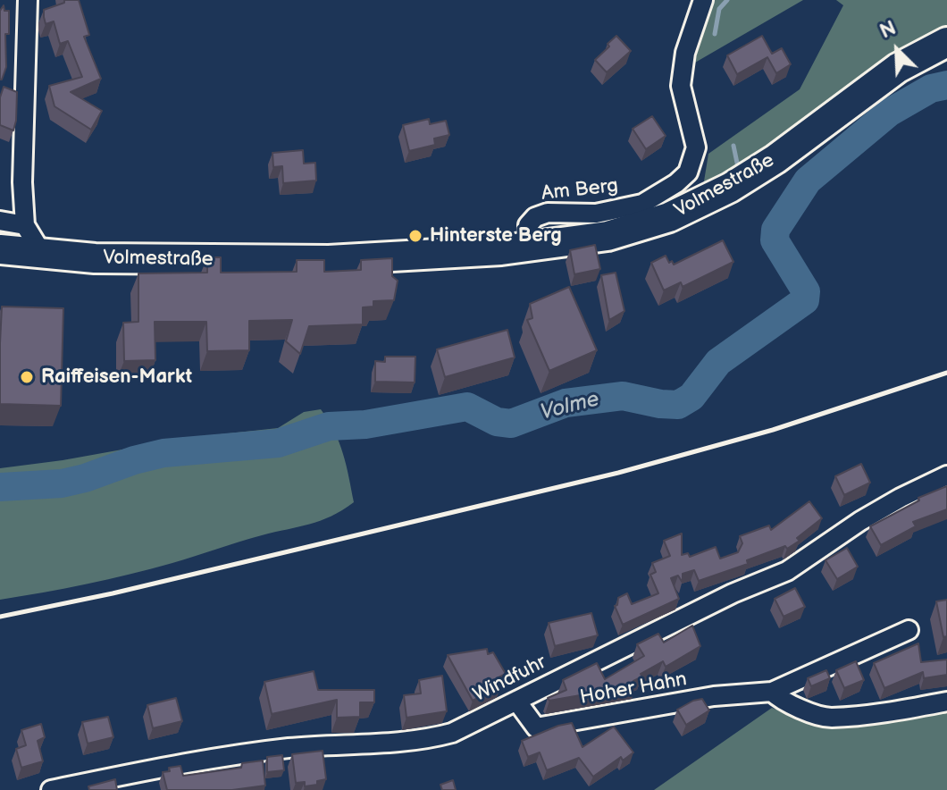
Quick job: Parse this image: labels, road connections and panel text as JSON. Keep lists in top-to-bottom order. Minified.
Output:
{"streets":{"main road":["Volmestraße"],"street":["Am Berg","Windfuhr","Hoher Hahn"]},"crossings":[["Volmestraße","Am Berg"],["Windfuhr","Hoher Hahn"]],"water":["Volme"],"places":["Hinterste Berg","Raiffeisen-Markt"],"north":"top left"}
